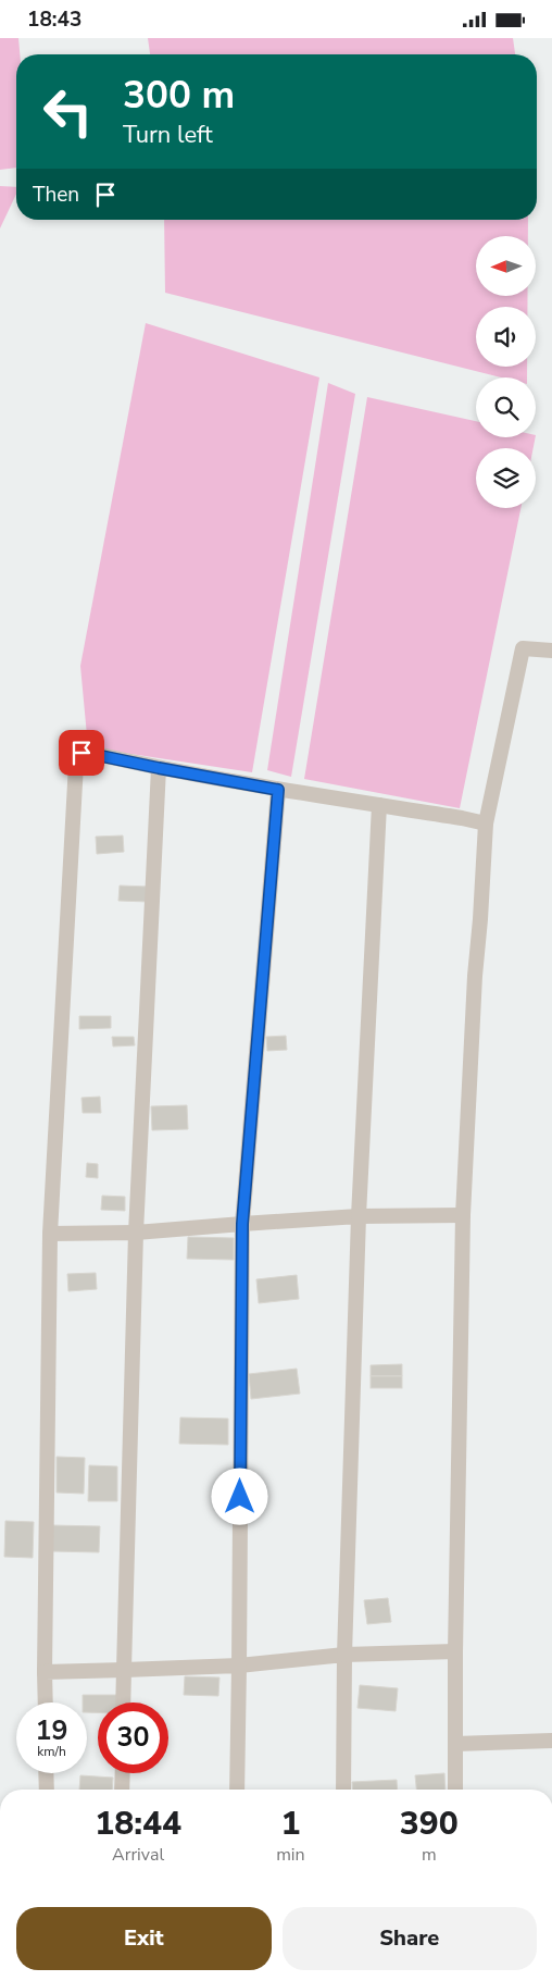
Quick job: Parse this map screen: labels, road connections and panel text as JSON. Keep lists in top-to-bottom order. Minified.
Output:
{"north":"left","page":{"status":"18:43","turn":["300 m","Turn left"],"then":"Then","speed":"19 km/h","limit":"30","eta":["18:44","Arrival","1","min","390","m"],"buttons":["Exit","Share"]}}
